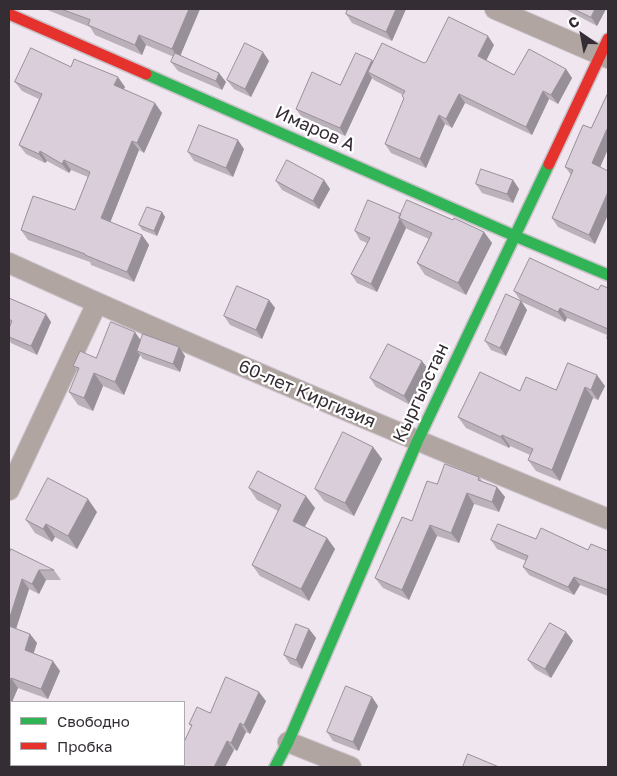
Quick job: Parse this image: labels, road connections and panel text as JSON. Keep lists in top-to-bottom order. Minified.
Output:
{"streets":{"street":["Имаров А","Кыргызстан","60-лет Киргизия"]},"crossings":[["Имаров А","Кыргызстан"],["Кыргызстан","60-лет Киргизия"]],"legend":["Свободно","Пробка"],"north":"top left"}
